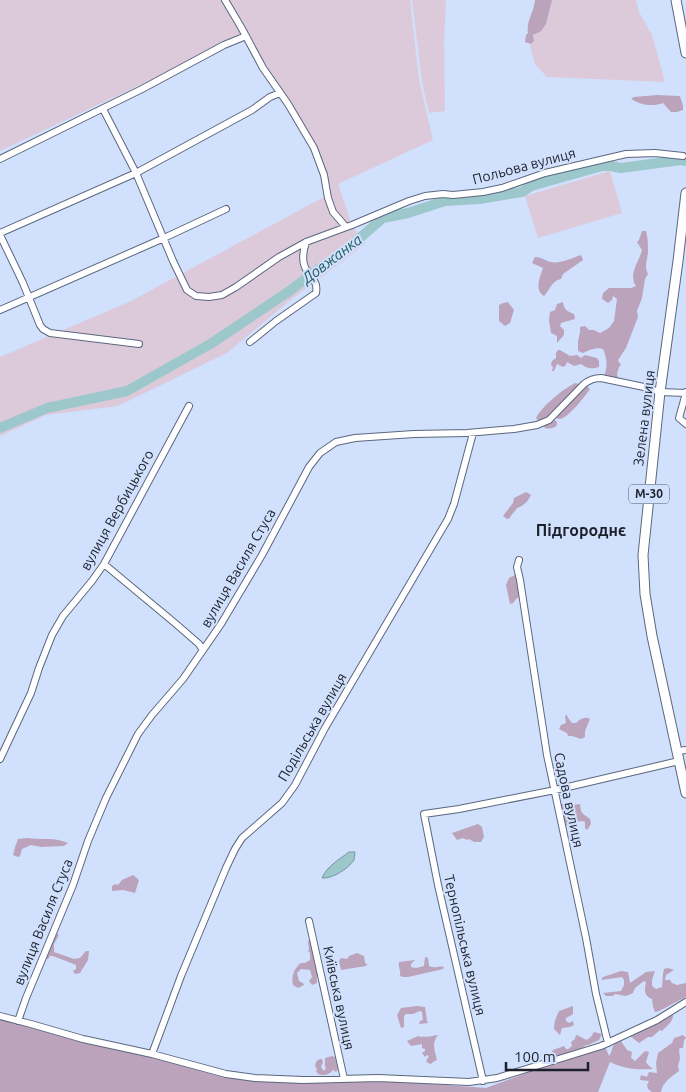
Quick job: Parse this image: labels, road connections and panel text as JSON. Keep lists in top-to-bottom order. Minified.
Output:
{"streets":{"highway":["Зелена вулиця","М-30"],"street":["Польова вулиця","вулиця Вербицького","вулиця Василя Стуса","Подільська вулиця","Садова вулиця","Тернопільська вулиця","Київська вулиця"]},"crossings":[["Зелена вулиця","вулиця Василя Стуса"],["вулиця Василя Стуса","Подільська вулиця"],["Садова вулиця","Тернопільська вулиця"]],"districts":["Підгороднє"],"water":["Довжанка"],"scale_bar":"100 m"}
